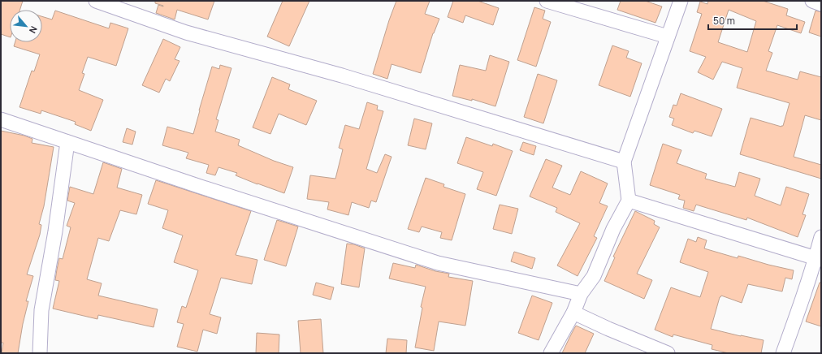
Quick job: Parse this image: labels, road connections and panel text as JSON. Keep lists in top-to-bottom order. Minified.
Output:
{"scale_bar":"50 m","north":"bottom right"}
